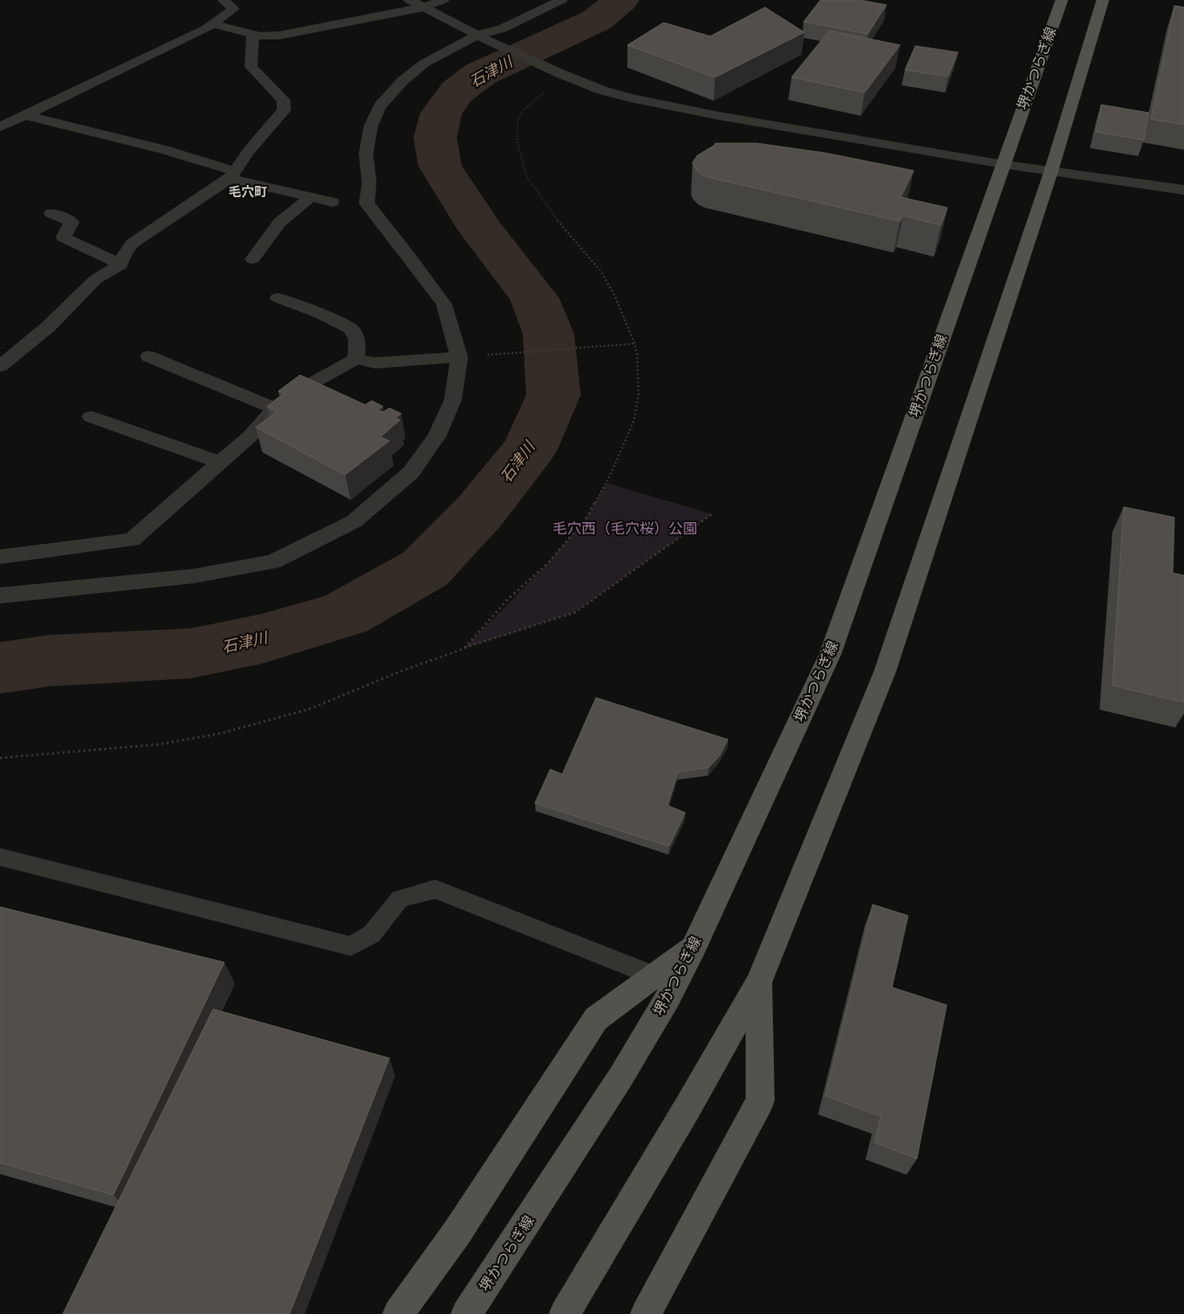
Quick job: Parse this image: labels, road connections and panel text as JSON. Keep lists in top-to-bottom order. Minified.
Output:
{"streets":{"main road":["堺かつらぎ線"]},"districts":["毛穴町"],"water":["石津川"],"parks":["毛穴西（毛穴桜）公園"]}
